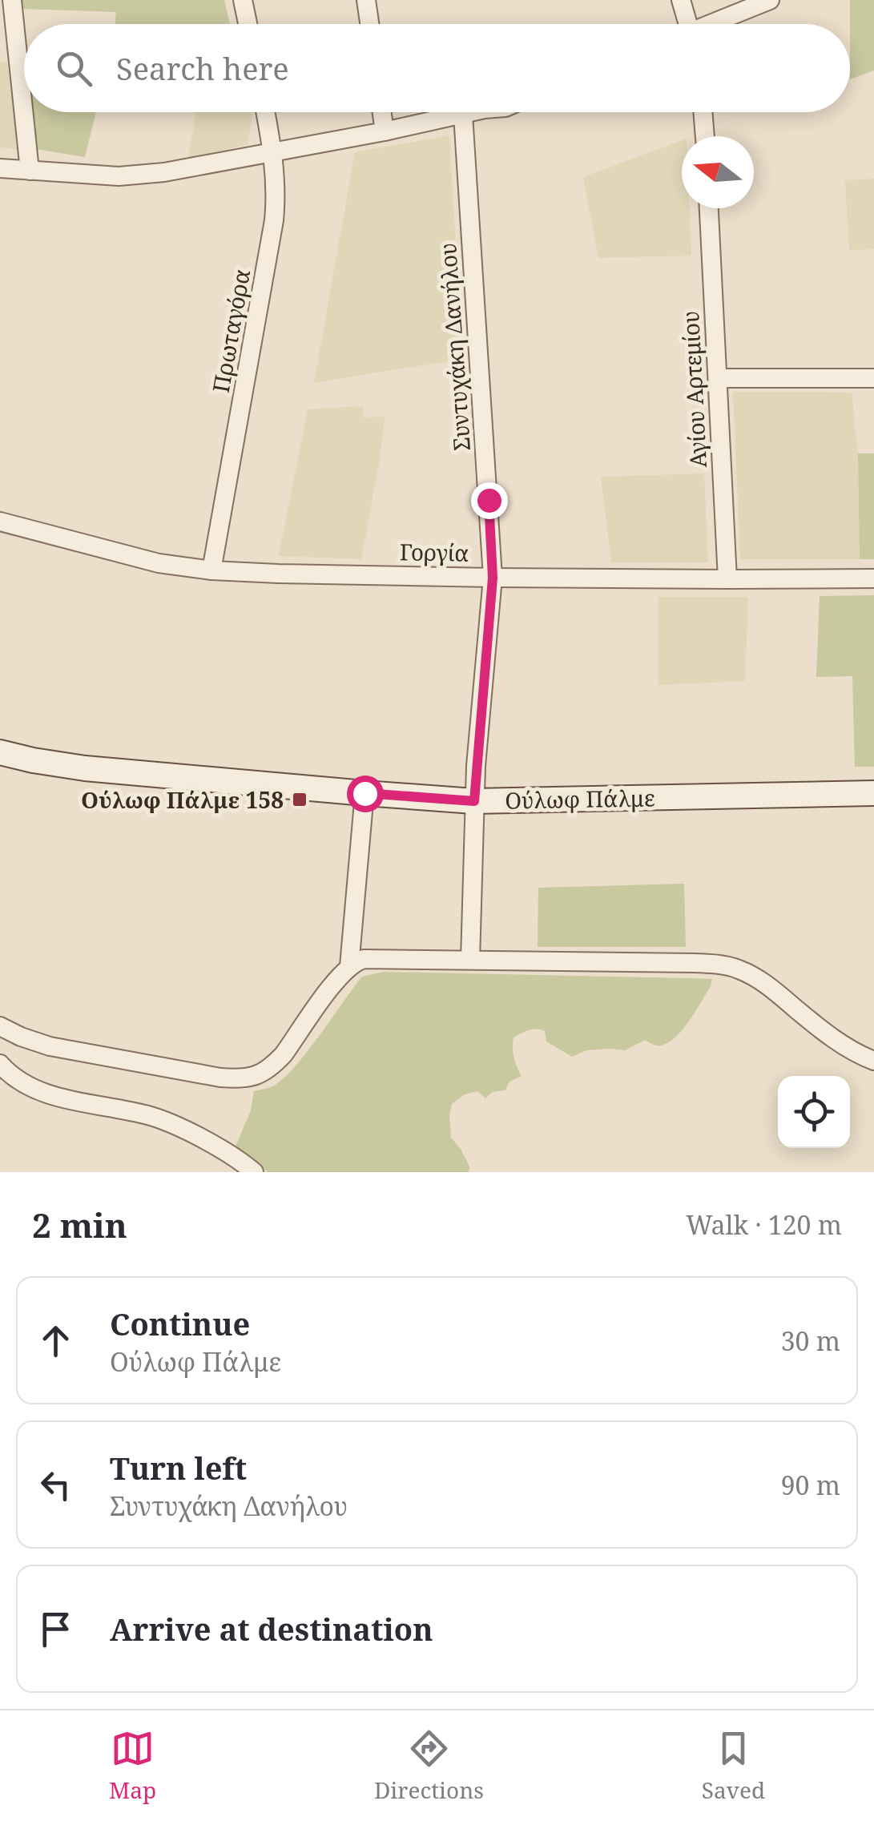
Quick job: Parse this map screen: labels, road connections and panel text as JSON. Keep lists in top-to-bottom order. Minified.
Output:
{"streets":{"street":["Πρωταγόρα","Συντυχάκη Δανήλου","Αγίου Αρτεμίου","Γοργία","Ούλωφ Πάλμε"]},"crossings":[["Πρωταγόρα","Γοργία"],["Συντυχάκη Δανήλου","Γοργία"],["Συντυχάκη Δανήλου","Ούλωφ Πάλμε"],["Αγίου Αρτεμίου","Γοργία"]],"places":{"transit":["Ούλωφ Πάλμε 158"]},"north":"left","page":{"search":"Search here","heading":["2 min","Walk · 120 m"],"list":[["Continue","Ούλωφ Πάλμε","30 m"],["Turn left","Συντυχάκη Δανήλου","90 m"],"Arrive at destination"],"nav":["Map","Directions","Saved"]}}
